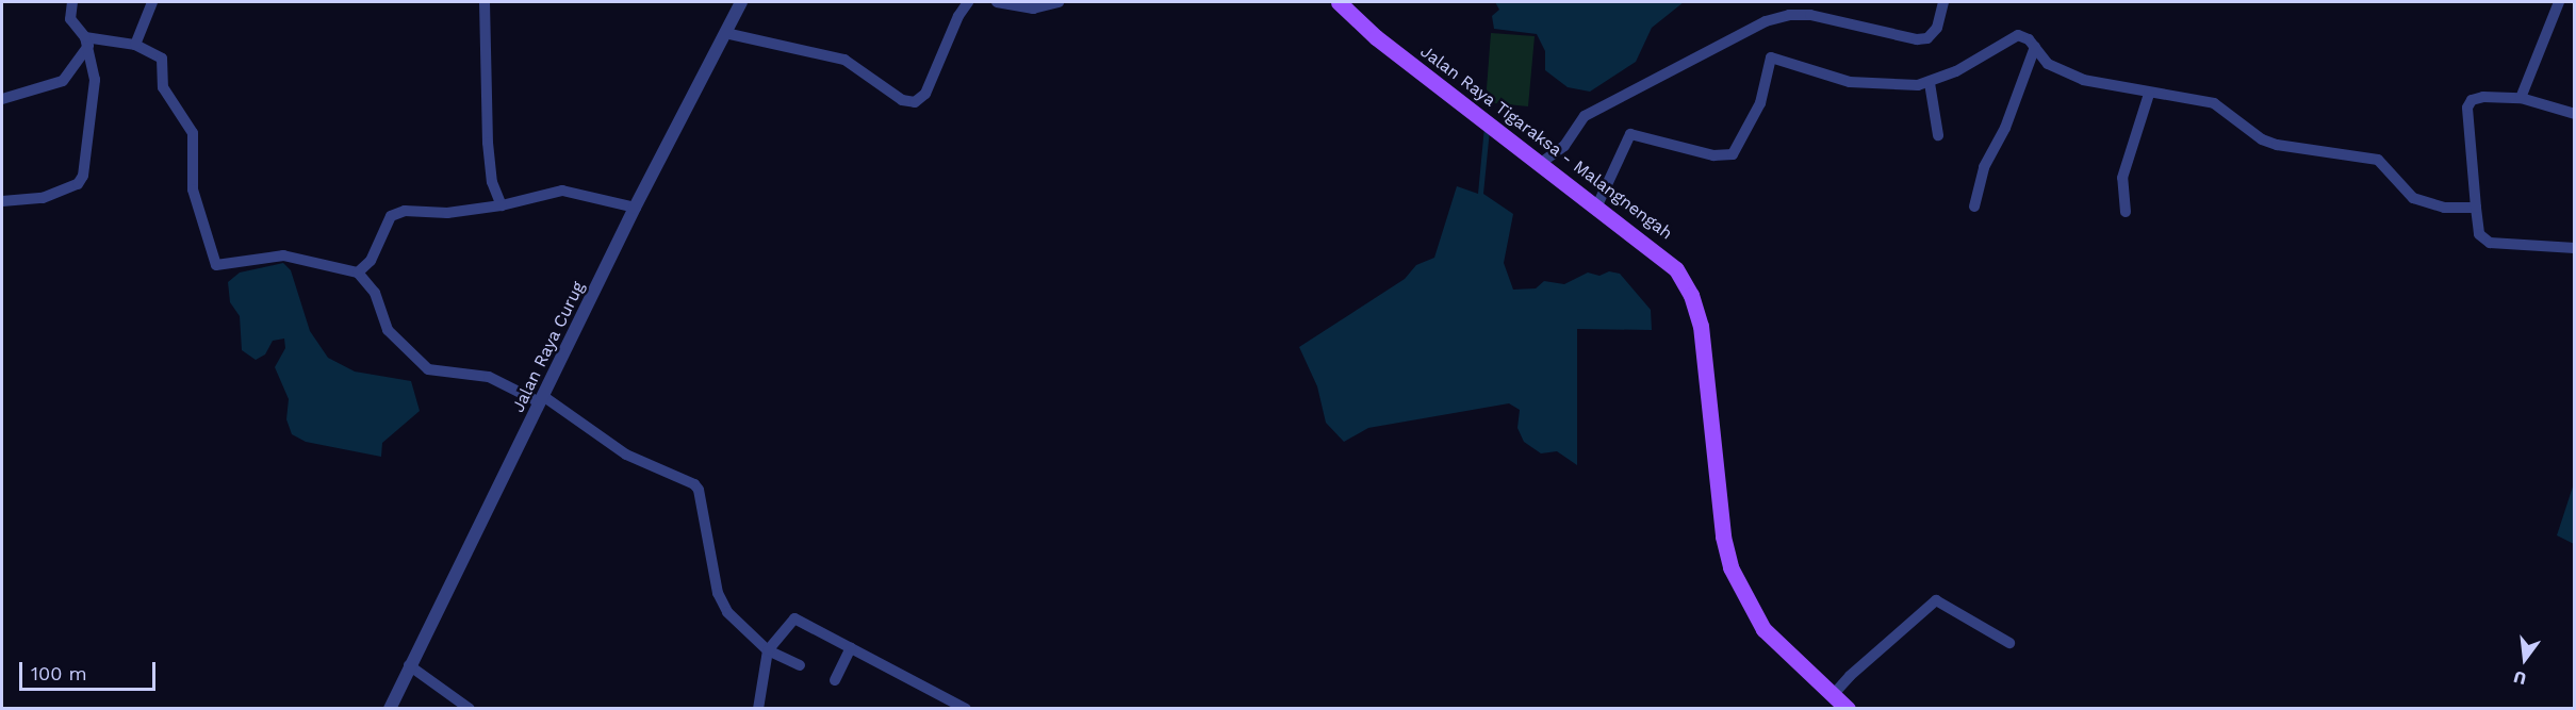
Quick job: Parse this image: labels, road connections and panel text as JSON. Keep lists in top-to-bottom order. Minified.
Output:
{"streets":{"main road":["Jalan Raya Tigaraksa - Malangnengah"],"street":["Jalan Raya Curug"]},"scale_bar":"100 m","north":"bottom"}
